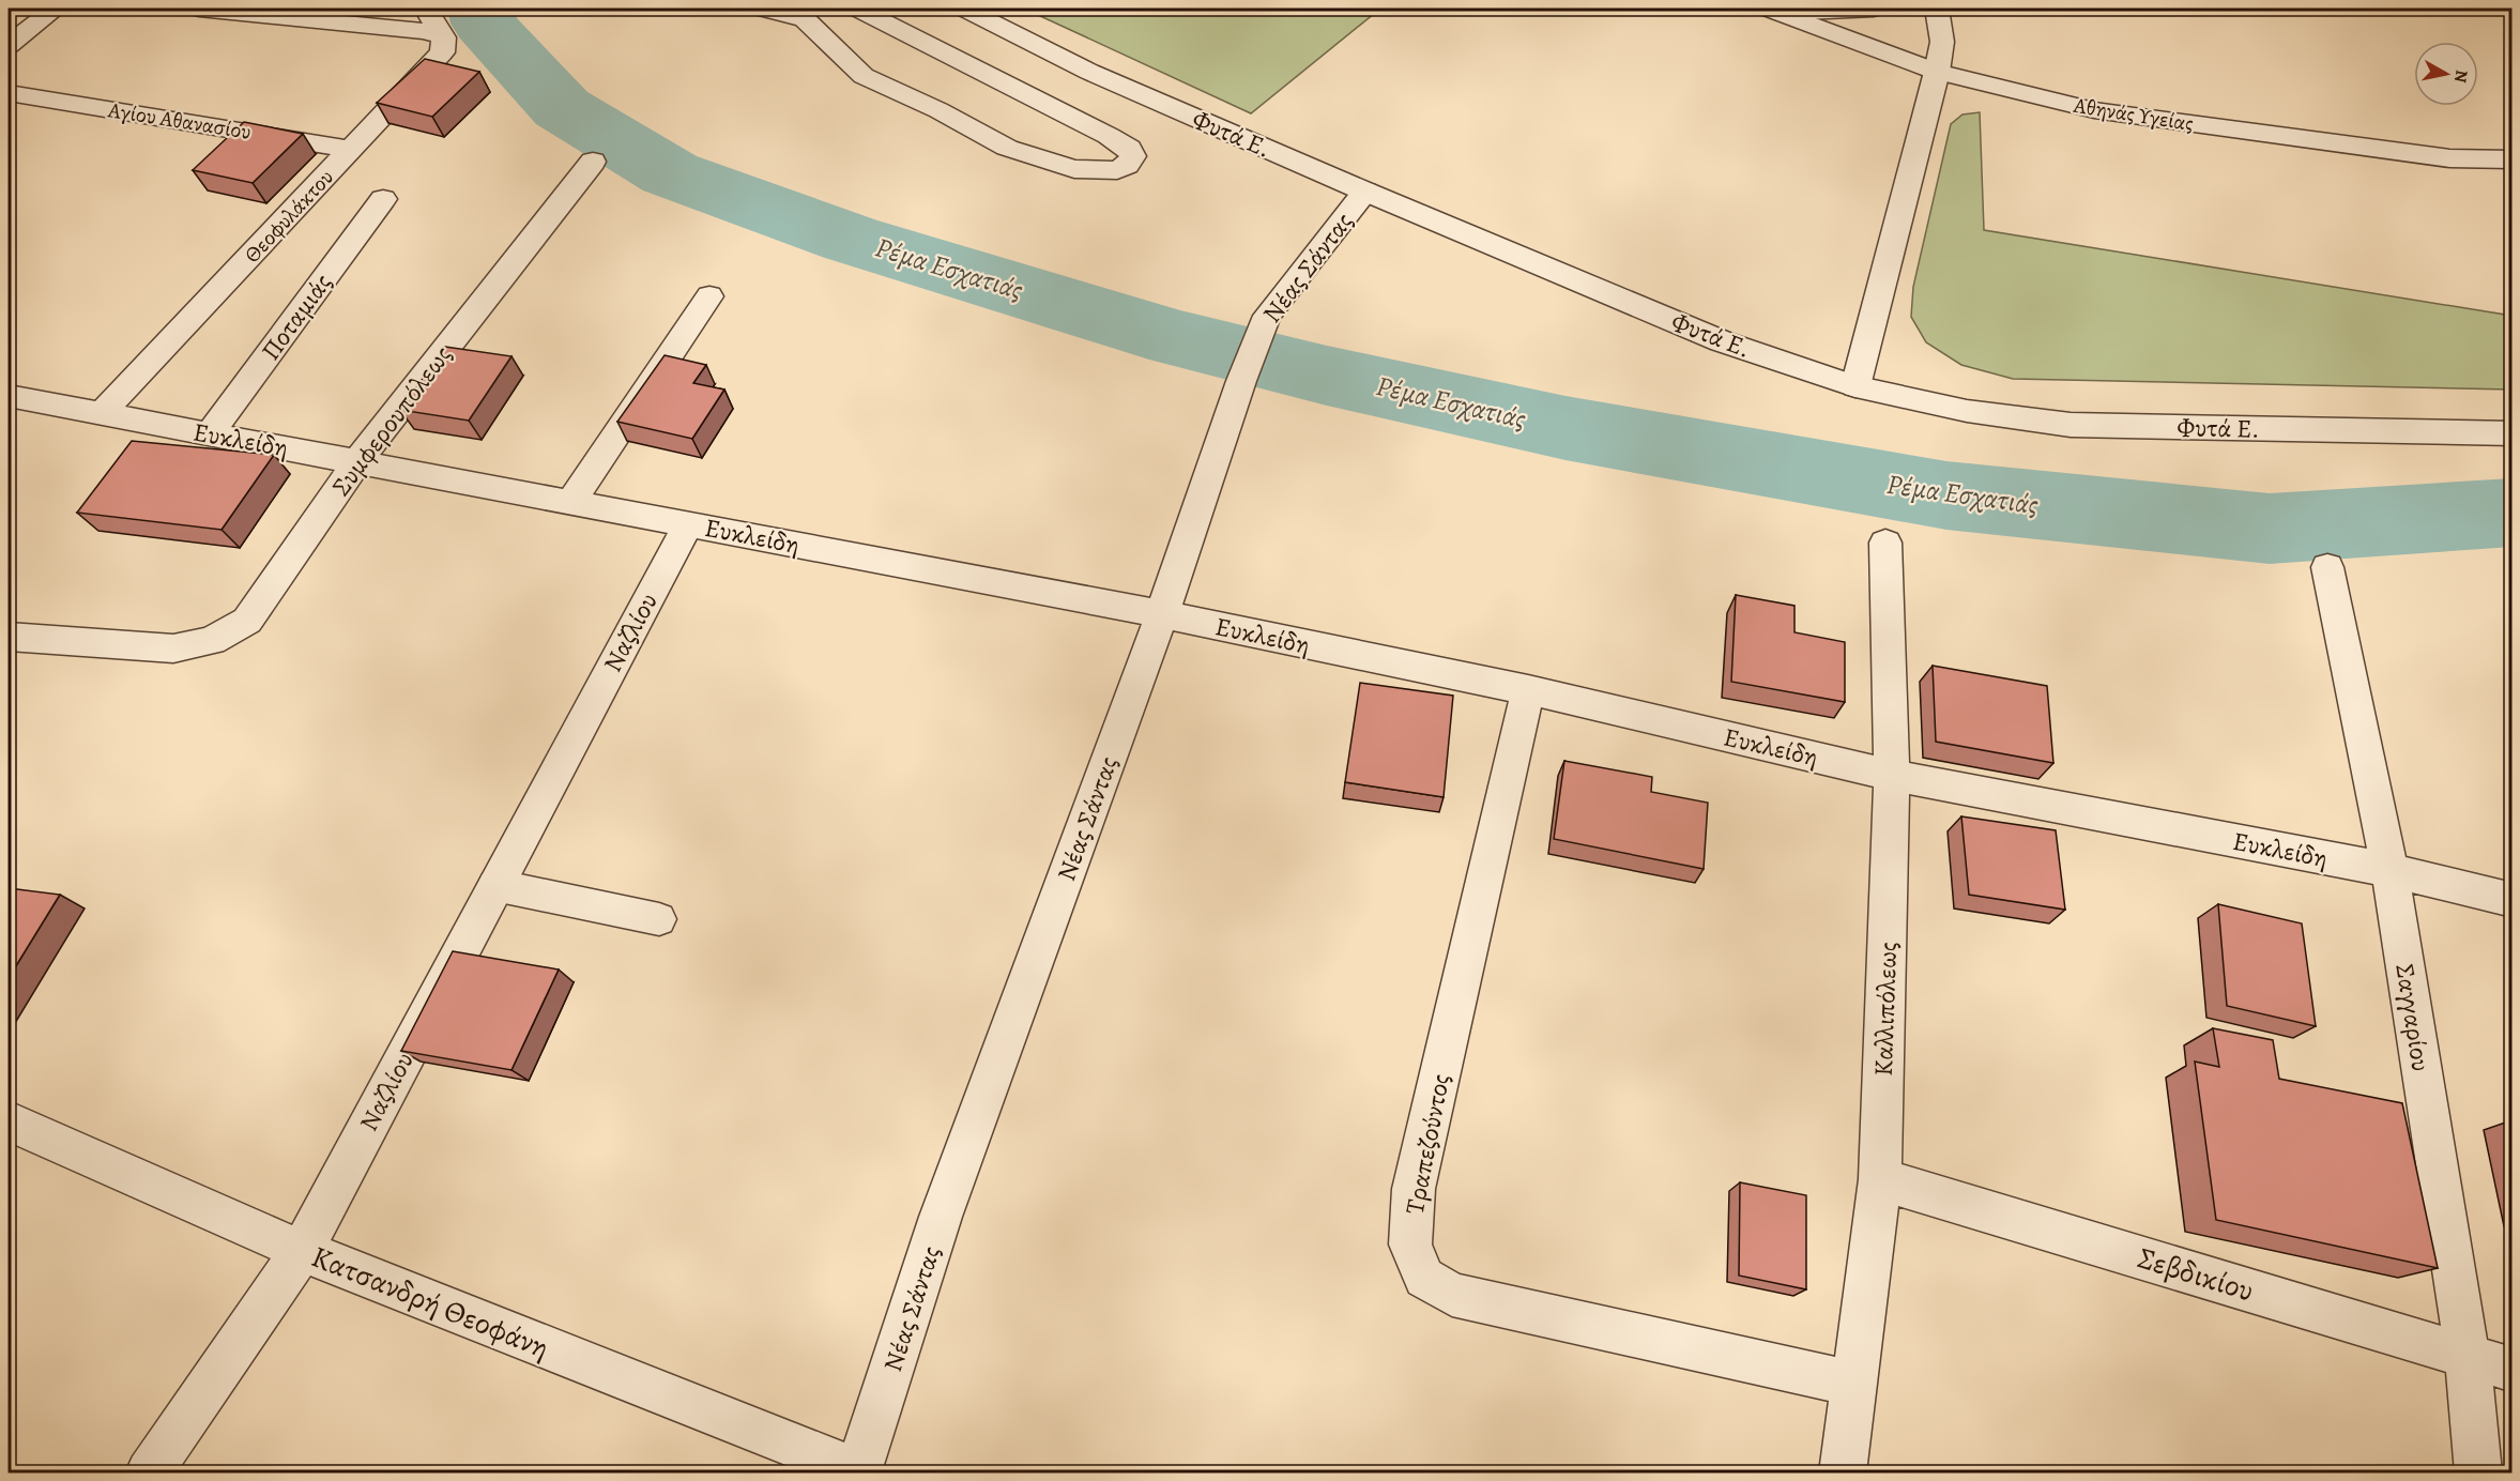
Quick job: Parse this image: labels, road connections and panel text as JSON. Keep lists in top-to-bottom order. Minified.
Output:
{"streets":{"street":["Αθηνάς Υγείας","Αγίου Αθανασίου","Φυτά Ε.","Θεοφυλάκτου","Νέας Σάντας","Ποταμιάς","Συμφερουπόλεως","Ευκλείδη","Ναζλίου","Καλλιπόλεως","Σαγγαρίου","Τραπεζούντος","Σεβδικίου","Κατσανδρή Θεοφάνη"]},"crossings":[["Αγίου Αθανασίου","Θεοφυλάκτου"],["Φυτά Ε.","Νέας Σάντας"],["Θεοφυλάκτου","Ευκλείδη"],["Νέας Σάντας","Ευκλείδη"],["Νέας Σάντας","Κατσανδρή Θεοφάνη"],["Ποταμιάς","Ευκλείδη"],["Συμφερουπόλεως","Ευκλείδη"],["Ευκλείδη","Ναζλίου"],["Ευκλείδη","Καλλιπόλεως"],["Ευκλείδη","Σαγγαρίου"],["Ευκλείδη","Τραπεζούντος"],["Ναζλίου","Κατσανδρή Θεοφάνη"],["Καλλιπόλεως","Τραπεζούντος"],["Καλλιπόλεως","Σεβδικίου"],["Σαγγαρίου","Σεβδικίου"]],"water":["Ρέμα Εσχατιάς"],"north":"right"}
